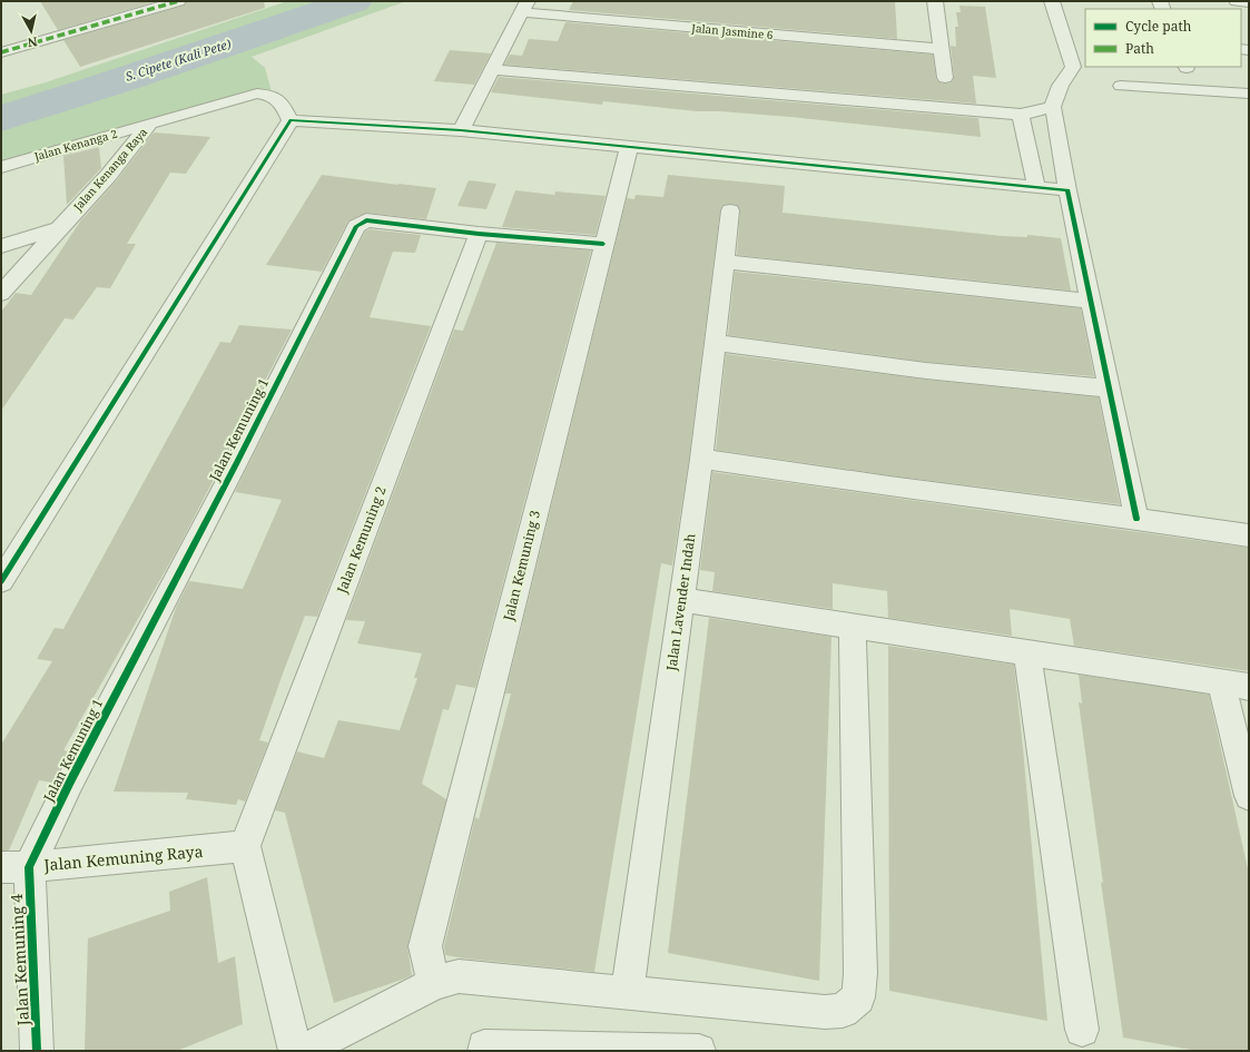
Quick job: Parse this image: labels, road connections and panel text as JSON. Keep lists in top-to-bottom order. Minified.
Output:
{"streets":{"street":["Jalan Jasmine 6","Jalan Kenanga 2","Jalan Kenanga Raya","Jalan Kemuning 1","Jalan Kemuning 2","Jalan Kemuning 3","Jalan Lavender Indah","Jalan Kemuning Raya","Jalan Kemuning 4"]},"crossings":[["Jalan Kenanga 2","Jalan Kenanga Raya"],["Jalan Kemuning 1","Jalan Kemuning 2"],["Jalan Kemuning 1","Jalan Kemuning 3"],["Jalan Kemuning 1","Jalan Kemuning Raya"],["Jalan Kemuning 1","Jalan Kemuning 4"],["Jalan Kemuning 2","Jalan Kemuning Raya"],["Jalan Kemuning Raya","Jalan Kemuning 4"]],"water":["S. Cipete (Kali Pete)"],"legend":["Cycle path","Path"],"north":"bottom"}
